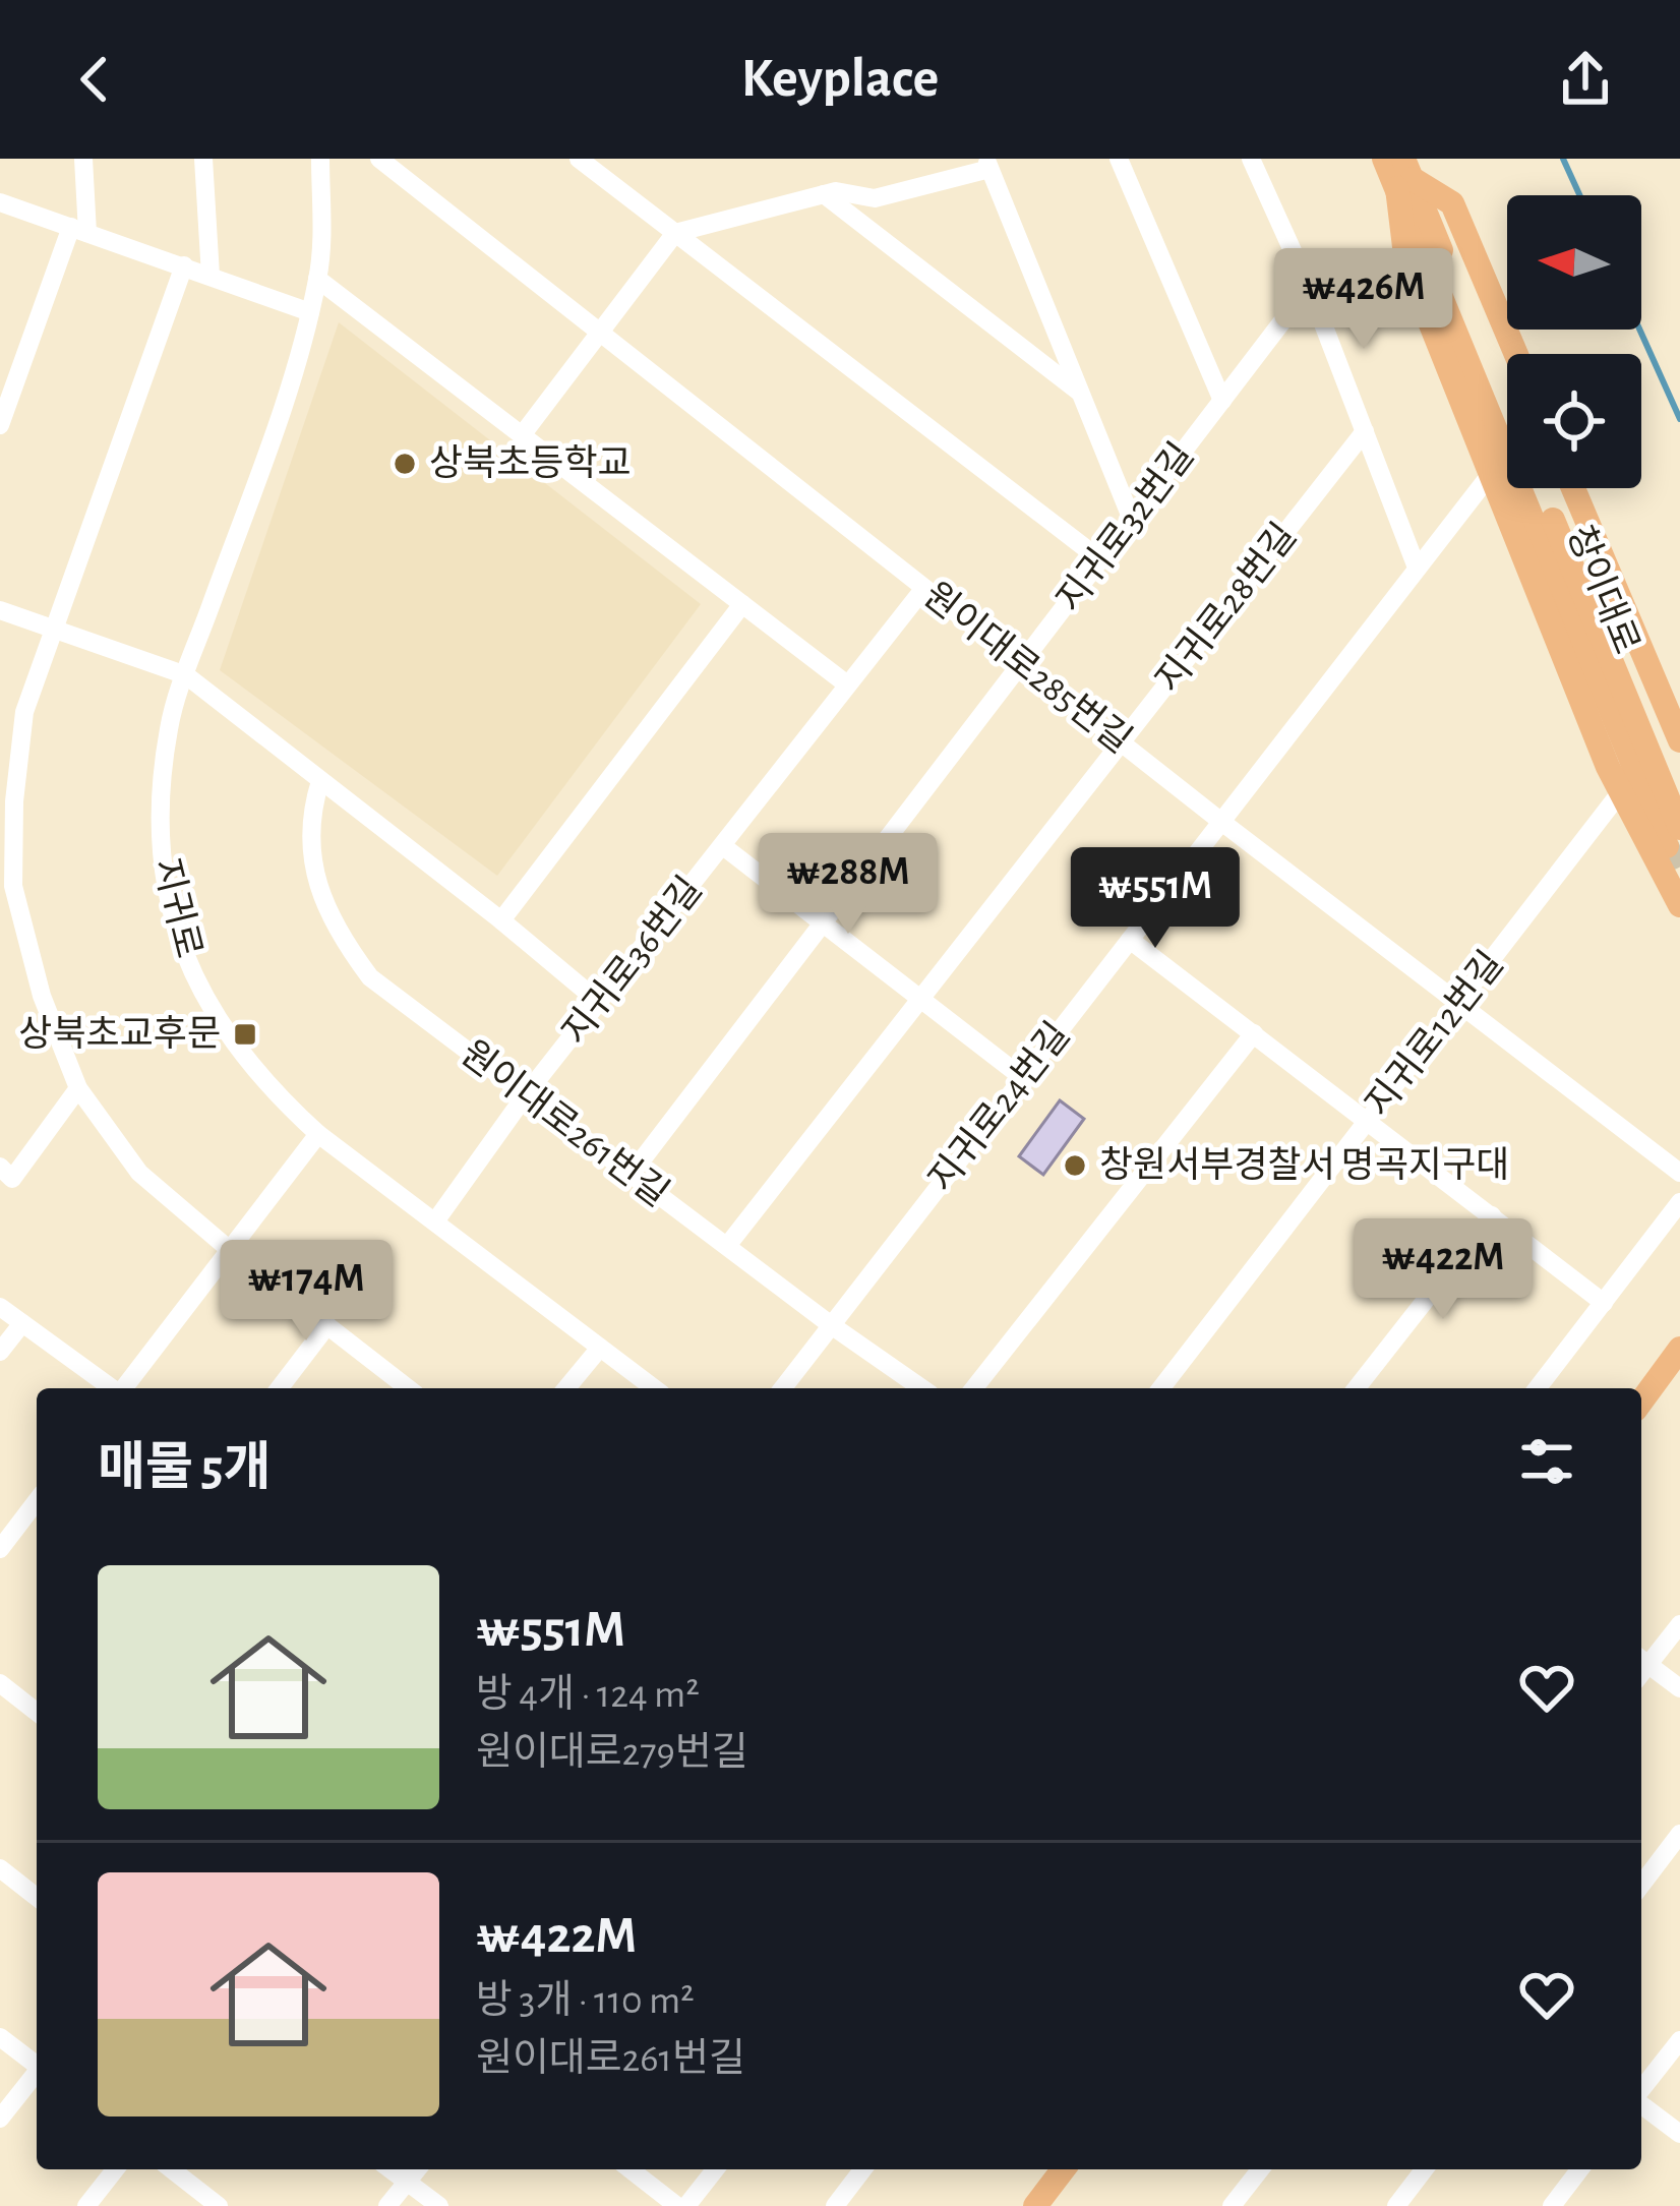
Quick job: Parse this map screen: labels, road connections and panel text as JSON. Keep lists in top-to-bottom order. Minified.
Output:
{"streets":{"main road":["창이대로"],"street":["지귀로32번길","지귀로28번길","원이대로285번길","지귀로","지귀로36번길","지귀로12번길","지귀로24번길","원이대로261번길"]},"crossings":[["지귀로32번길","원이대로285번길"],["지귀로32번길","원이대로261번길"],["지귀로28번길","원이대로285번길"],["지귀로28번길","원이대로261번길"],["원이대로285번길","지귀로36번길"],["원이대로285번길","지귀로12번길"],["원이대로285번길","지귀로24번길"],["지귀로","지귀로36번길"],["지귀로36번길","원이대로261번길"],["지귀로24번길","원이대로261번길"]],"places":{"other":["상북초등학교","창원서부경찰서 명곡지구대"],"transit":["상북초교후문"]},"north":"left","page":{"header":"Keyplace","price":["₩426M","₩288M","₩551M","₩422M","₩174M"],"heading":"매물 5개","list":[{"name":"₩551M","note":"방 4개 · 124 m² · 원이대로279번길"},{"name":"₩422M","note":"방 3개 · 110 m² · 원이대로261번길"}]}}
